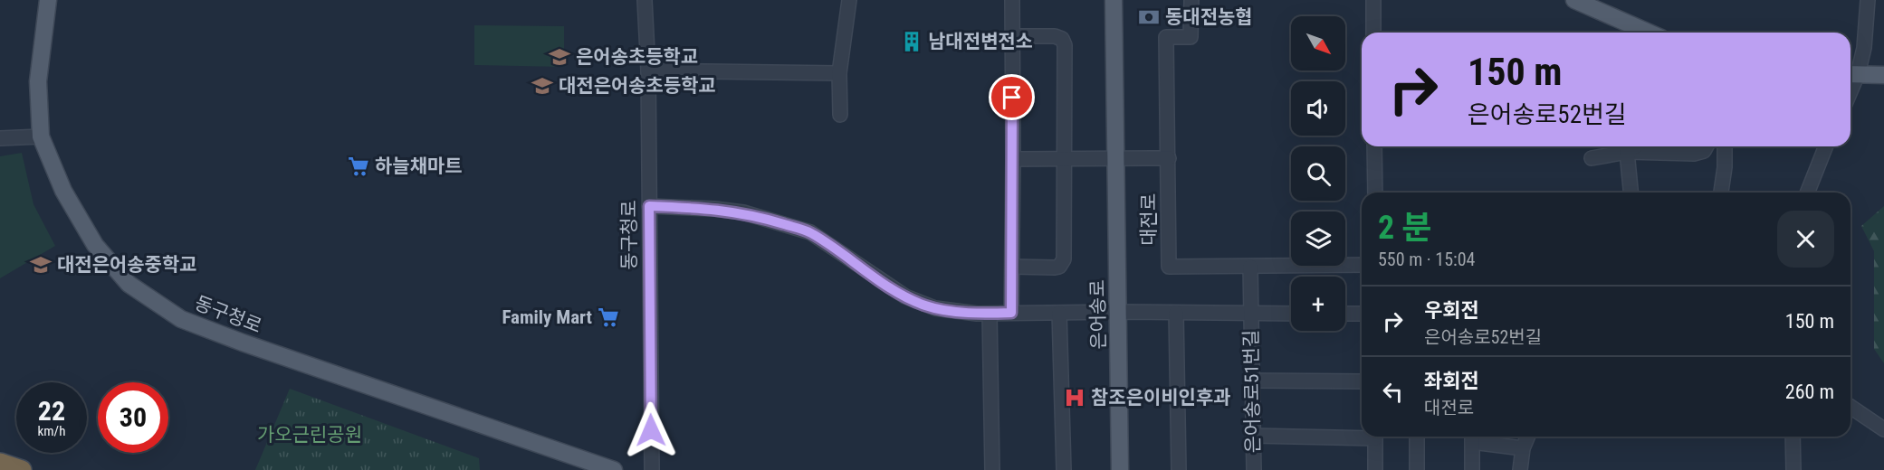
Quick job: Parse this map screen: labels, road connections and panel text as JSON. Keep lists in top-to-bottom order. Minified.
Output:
{"streets":{"main road":["동구청로","은어송로"],"street":["대전로","은어송로51번길"]},"crossings":[["대전로","은어송로51번길"],["동구청로","은어송로51번길"],["은어송로","은어송로51번길"]],"parks":["가오근린공원"],"places":{"bank":["동대전농협"],"building":["남대전변전소"],"school or university":["은어송초등학교","대전은어송초등학교","대전은어송중학교"],"supermarket":["하늘채마트","Family Mart"],"hospital":["참조은이비인후과"]},"north":"bottom right","page":{"map_buttons":"+","turn":["150 m","은어송로52번길"],"heading":["2 분","550 m · 15:04"],"list":[{"name":"우회전","note":"은어송로52번길","value":"150 m"},{"name":"좌회전","note":"대전로","value":"260 m"}],"speed":"22 km/h","limit":"30"}}
